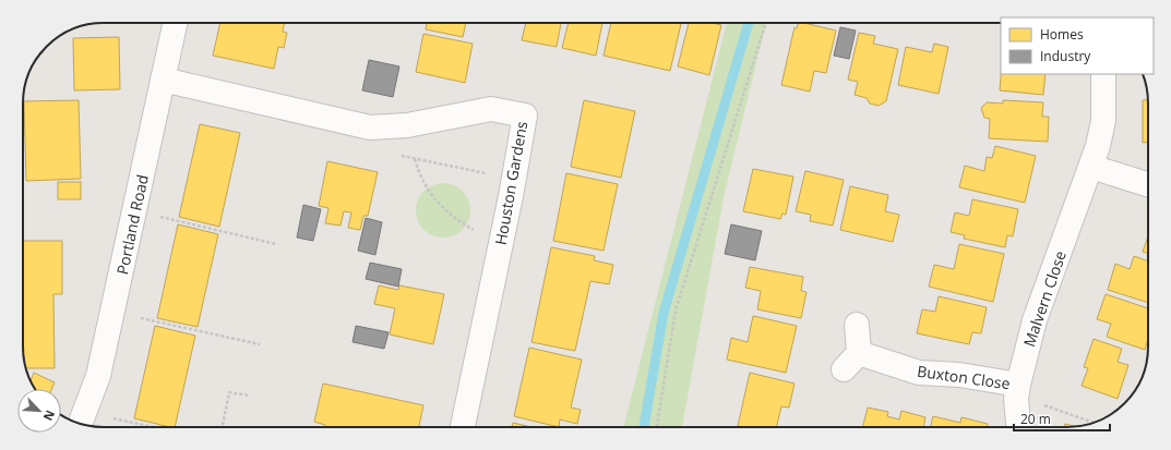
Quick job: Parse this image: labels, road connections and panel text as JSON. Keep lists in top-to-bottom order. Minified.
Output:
{"streets":{"street":["Houston Gardens","Portland Road","Malvern Close","Buxton Close"]},"crossings":[["Houston Gardens","Portland Road"],["Malvern Close","Buxton Close"]],"legend":["Homes","Industry"],"scale_bar":"20 m","north":"bottom right"}
